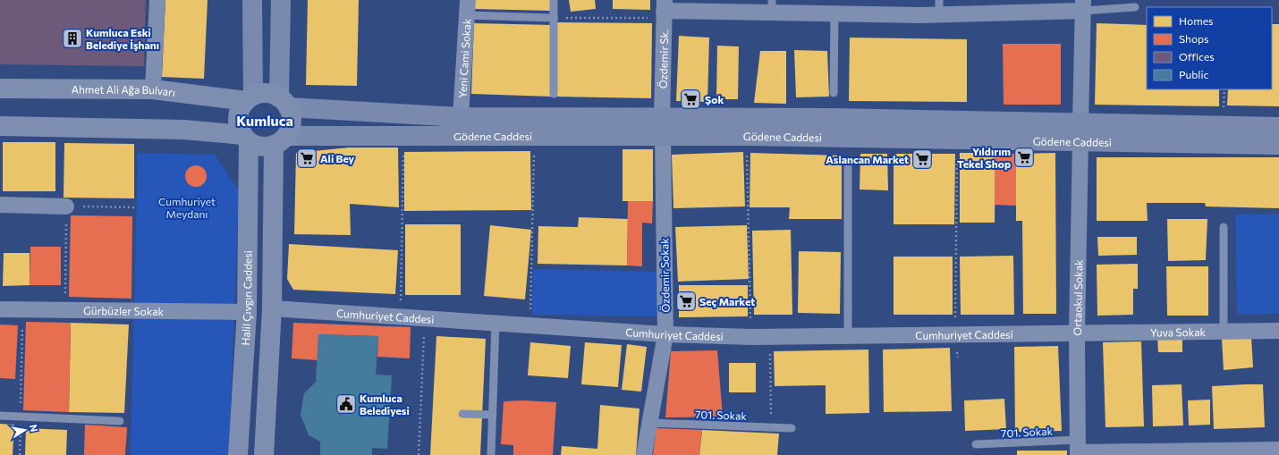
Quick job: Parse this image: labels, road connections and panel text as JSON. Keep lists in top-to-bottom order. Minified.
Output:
{"streets":{"highway":["Ahmet Ali Ağa Bulvarı","Halil Çıvgın Caddesi"],"main road":["Gödene Caddesi"],"street":["Yeni Cami Sokak","Özdemir Sk.","Özdemir Sokak","Ortaokul Sokak","Gürbüzler Sokak","Cumhuriyet Caddesi","Yuva Sokak"],"lane":["701. Sokak"]},"crossings":[["Yeni Cami Sokak","Gödene Caddesi"],["Özdemir Sk.","Gödene Caddesi"],["Özdemir Sk.","Özdemir Sokak"],["Ahmet Ali Ağa Bulvarı","Gödene Caddesi"],["Ahmet Ali Ağa Bulvarı","Halil Çıvgın Caddesi"],["Gödene Caddesi","Özdemir Sokak"],["Gödene Caddesi","Halil Çıvgın Caddesi"],["Gödene Caddesi","Ortaokul Sokak"],["Özdemir Sokak","Cumhuriyet Caddesi"],["Özdemir Sokak","701. Sokak"],["Halil Çıvgın Caddesi","Gürbüzler Sokak"],["Ortaokul Sokak","Cumhuriyet Caddesi"],["Ortaokul Sokak","Yuva Sokak"],["Ortaokul Sokak","701. Sokak"],["Cumhuriyet Caddesi","Yuva Sokak"]],"districts":["Kumluca"],"parks":["Cumhuriyet Meydanı"],"places":{"building":["Kumluca Eski Belediye İşhanı"],"supermarket":["Şok","Yıldırım Tekel Shop","Ali Bey","Aslancan Market","Seç Market"],"public building":["Kumluca Belediyesi"]},"legend":["Homes","Shops","Offices","Public"],"north":"right"}
